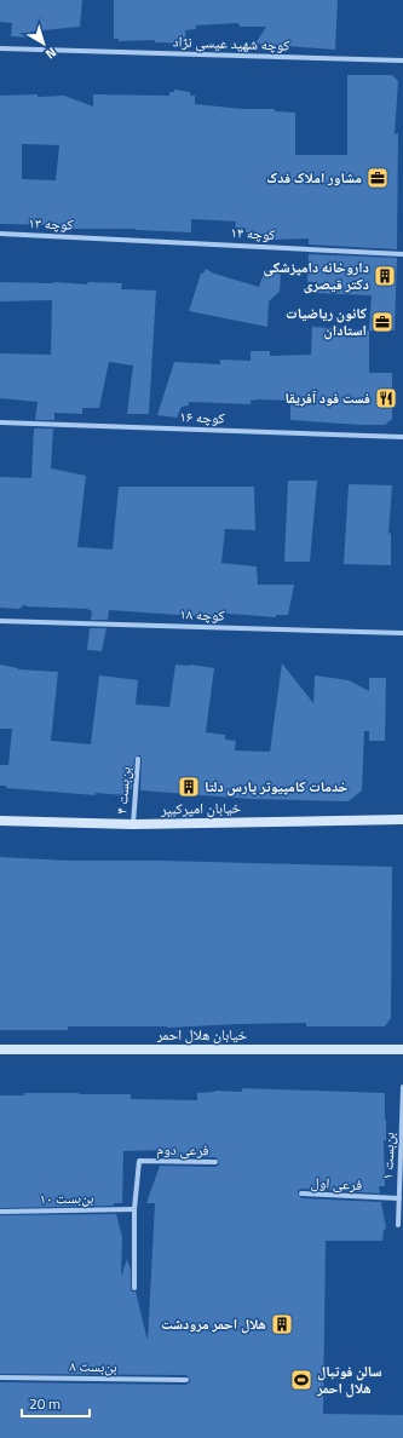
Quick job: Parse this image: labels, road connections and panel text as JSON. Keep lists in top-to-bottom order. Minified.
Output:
{"streets":{"street":["کوچه شهید عیسی نژاد","کوچه ۱۳","کوچه ۱۴","کوچه ۱۶","کوچه ۱۸","بن‌بست ۴","خیابان امیرکبیر","خیابان هلال احمر","فرعی دوم","بن‌بست ۱","فرعی اول","بن‌بست ۱۰","بن‌بست ۸"]},"crossings":[["کوچه ۱۳","کوچه ۱۴"],["بن‌بست ۴","خیابان امیرکبیر"],["فرعی دوم","بن‌بست ۱۰"],["بن‌بست ۱","فرعی اول"]],"places":{"office":["مشاور املاک فدک","کانون ریاضیات استادان"],"building":["داروخانه دامپزشکی دکتر قیصری","خدمات کامپیوتر پارس دلتا","هلال احمر مرودشت"],"restaurant":["فست فود آفریقا"],"sports":["سالن فوتبال هلال احمر"]},"scale_bar":"20 m","north":"bottom right"}
